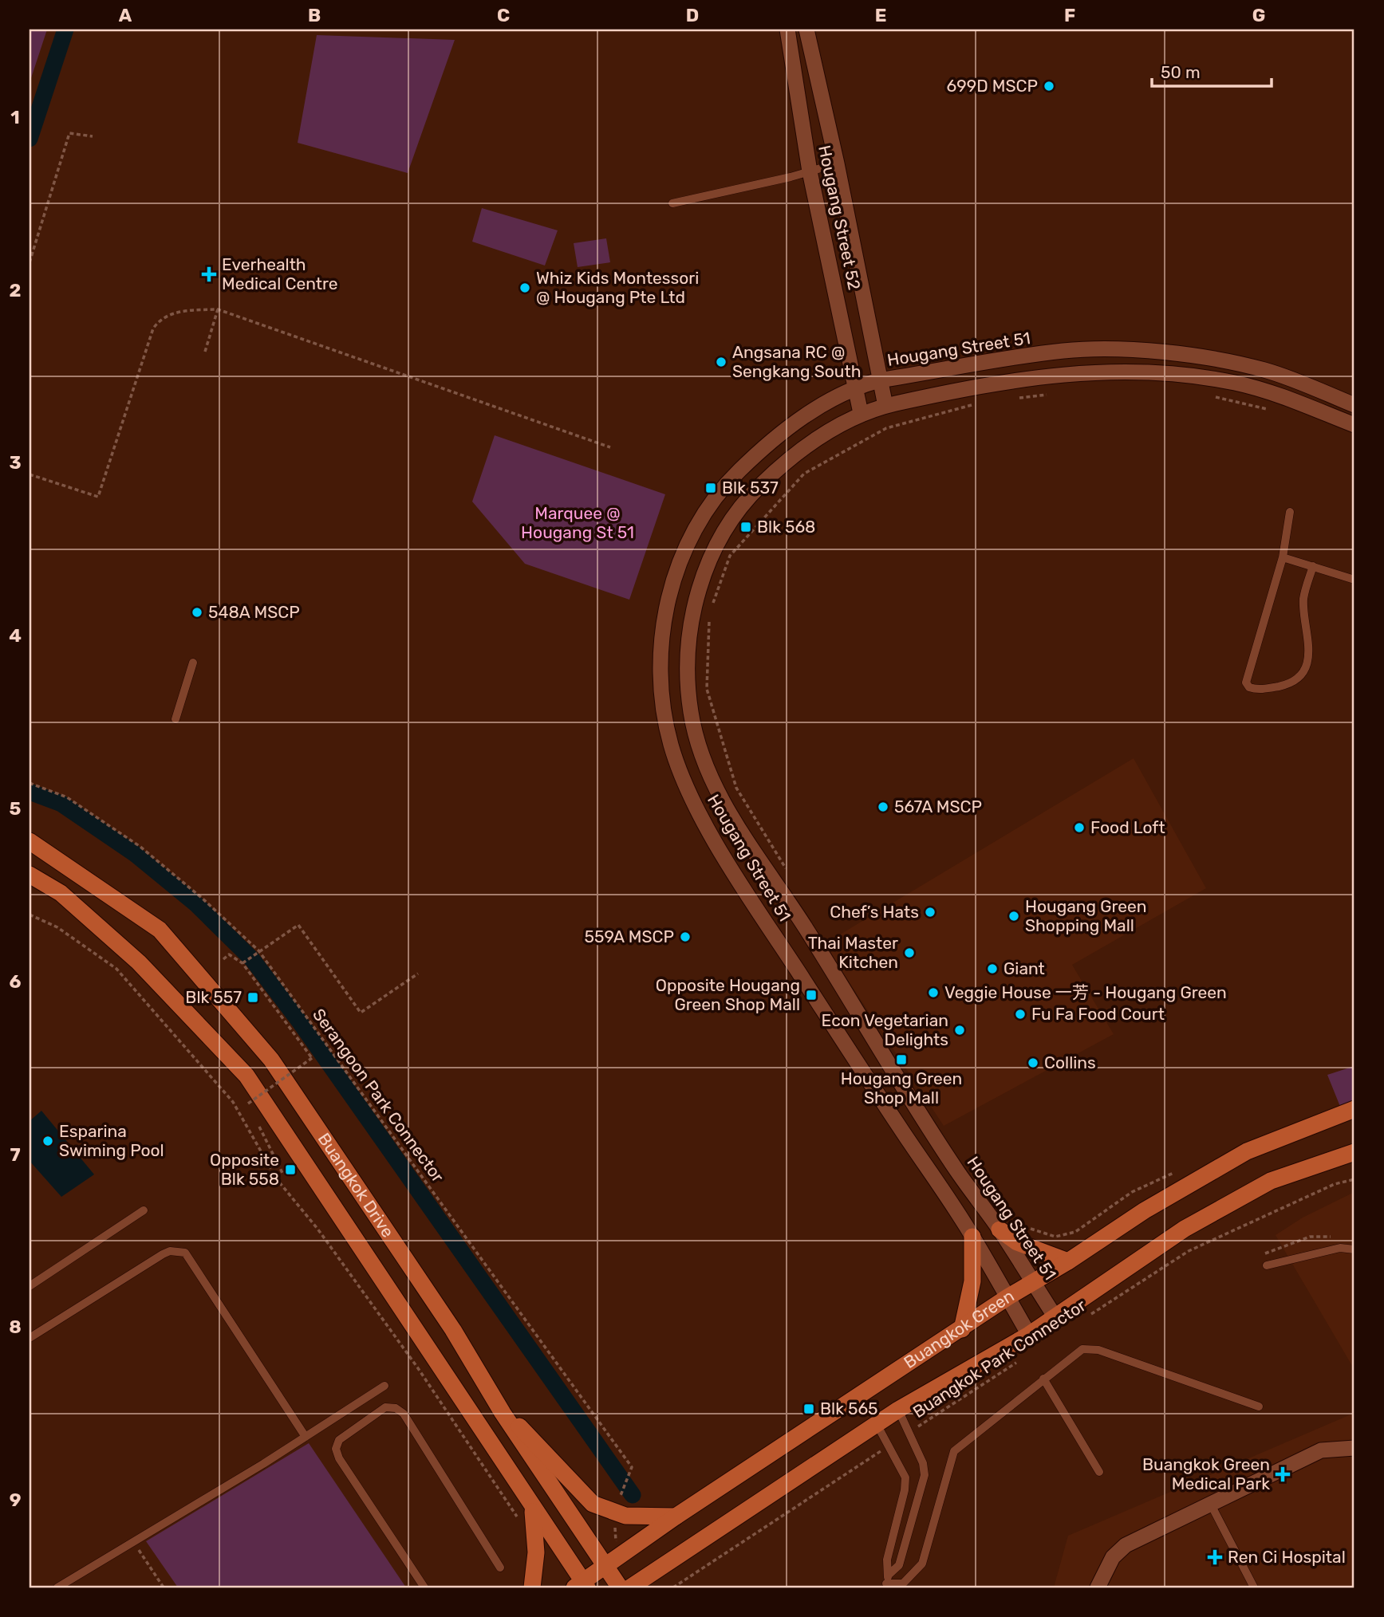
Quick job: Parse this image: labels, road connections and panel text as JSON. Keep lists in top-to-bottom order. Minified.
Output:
{"streets":{"main road":["Buangkok Drive","Buangkok Green"],"street":["Hougang Street 52","Hougang Street 51"],"path":["Serangoon Park Connector","Buangkok Park Connector"]},"crossings":[["Hougang Street 52","Hougang Street 51"],["Hougang Street 51","Buangkok Green"],["Buangkok Drive","Buangkok Green"]],"parks":["Marquee @ Hougang St 51"],"places":{"other":["699D MSCP","Whiz Kids Montessori @ Hougang Pte Ltd","Angsana RC @ Sengkang South","548A MSCP","567A MSCP","Food Loft","Chef’s Hats","Hougang Green Shopping Mall","559A MSCP","Thai Master Kitchen","Giant","Veggie House 一芳 - Hougang Green","Fu Fa Food Court","Econ Vegetarian Delights","Collins","Esparina Swiming Pool"],"health":["Everhealth Medical Centre","Buangkok Green Medical Park","Ren Ci Hospital"],"transit":["Blk 537","Blk 568","Opposite Hougang Green Shop Mall","Blk 557","Hougang Green Shop Mall","Opposite Blk 558","Blk 565"]},"scale_bar":"50 m","grid":{"columns":["A","B","C","D","E","F","G"],"rows":["1","2","3","4","5","6","7","8","9"]}}
